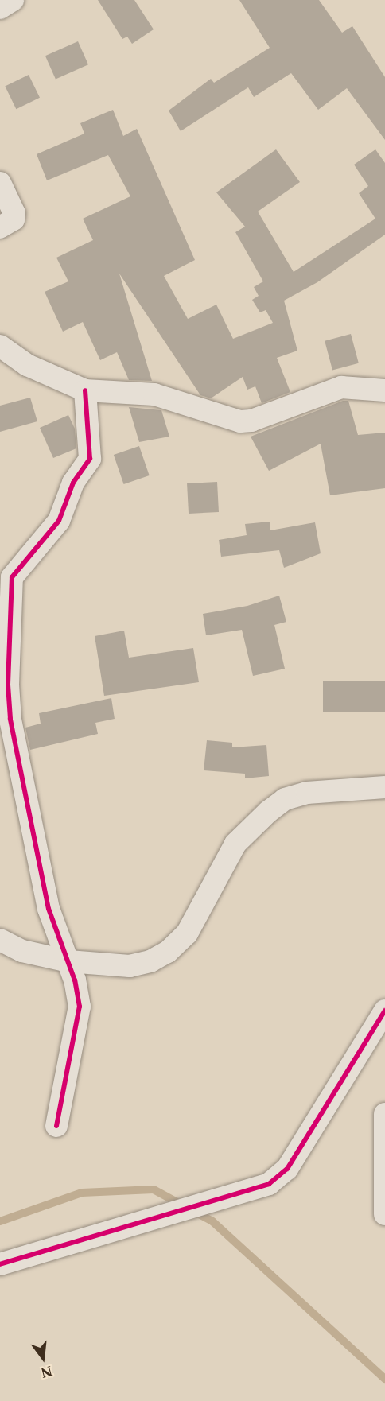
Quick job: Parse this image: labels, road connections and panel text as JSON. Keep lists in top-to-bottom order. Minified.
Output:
{"north":"bottom"}
